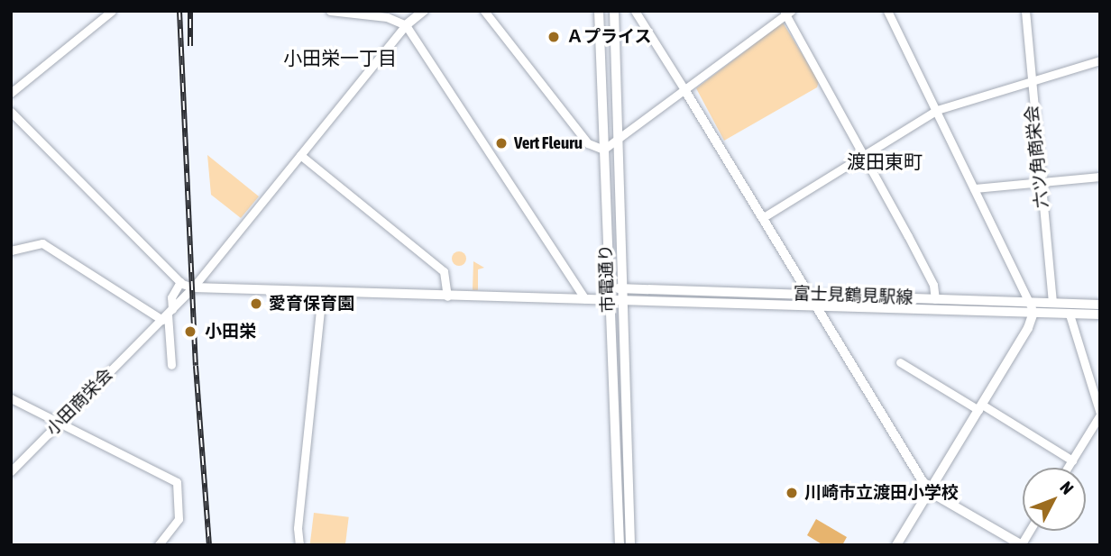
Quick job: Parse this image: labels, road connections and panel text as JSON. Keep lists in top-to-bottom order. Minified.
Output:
{"streets":{"street":["六ツ角商栄会","市電通り","富士見鶴見駅線","小田商栄会"]},"crossings":[["六ツ角商栄会","富士見鶴見駅線"],["市電通り","富士見鶴見駅線"],["富士見鶴見駅線","小田商栄会"]],"districts":["小田栄一丁目","渡田東町"],"places":["Ａプライス","Vert Fleuru","愛育保育園","小田栄","川崎市立渡田小学校"],"north":"top right"}
